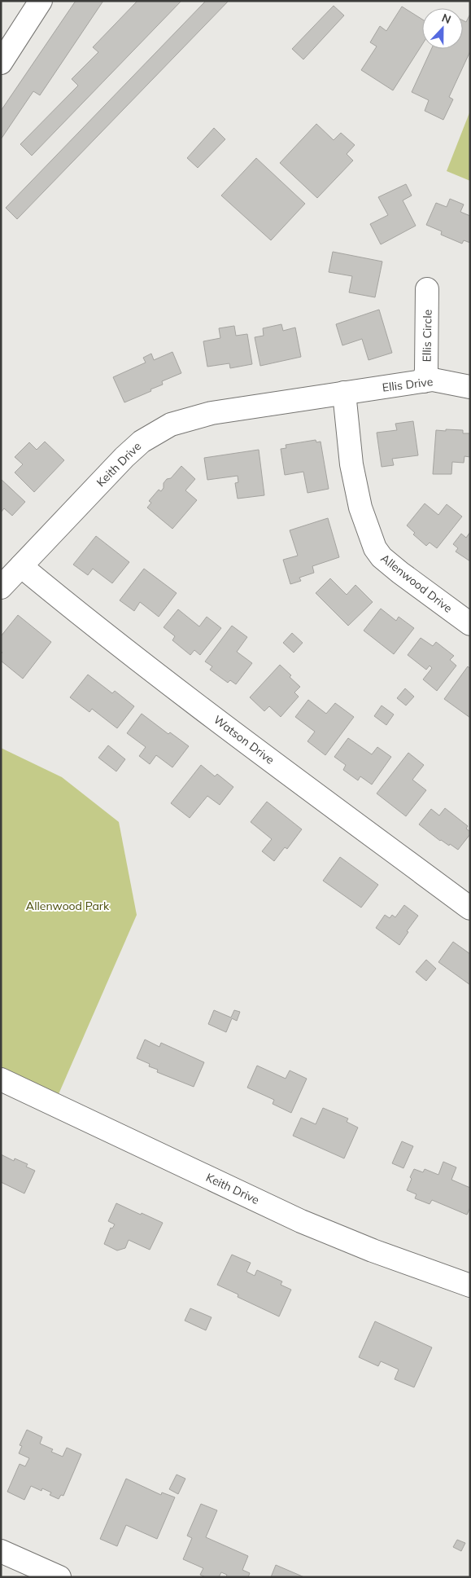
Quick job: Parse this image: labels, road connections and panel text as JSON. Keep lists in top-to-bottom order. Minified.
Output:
{"streets":{"street":["Ellis Circle","Ellis Drive","Keith Drive","Allenwood Drive","Watson Drive"]},"crossings":[["Ellis Circle","Ellis Drive"],["Ellis Drive","Keith Drive"],["Ellis Drive","Allenwood Drive"],["Keith Drive","Allenwood Drive"],["Keith Drive","Watson Drive"]],"parks":["Allenwood Park"],"north":"top"}
